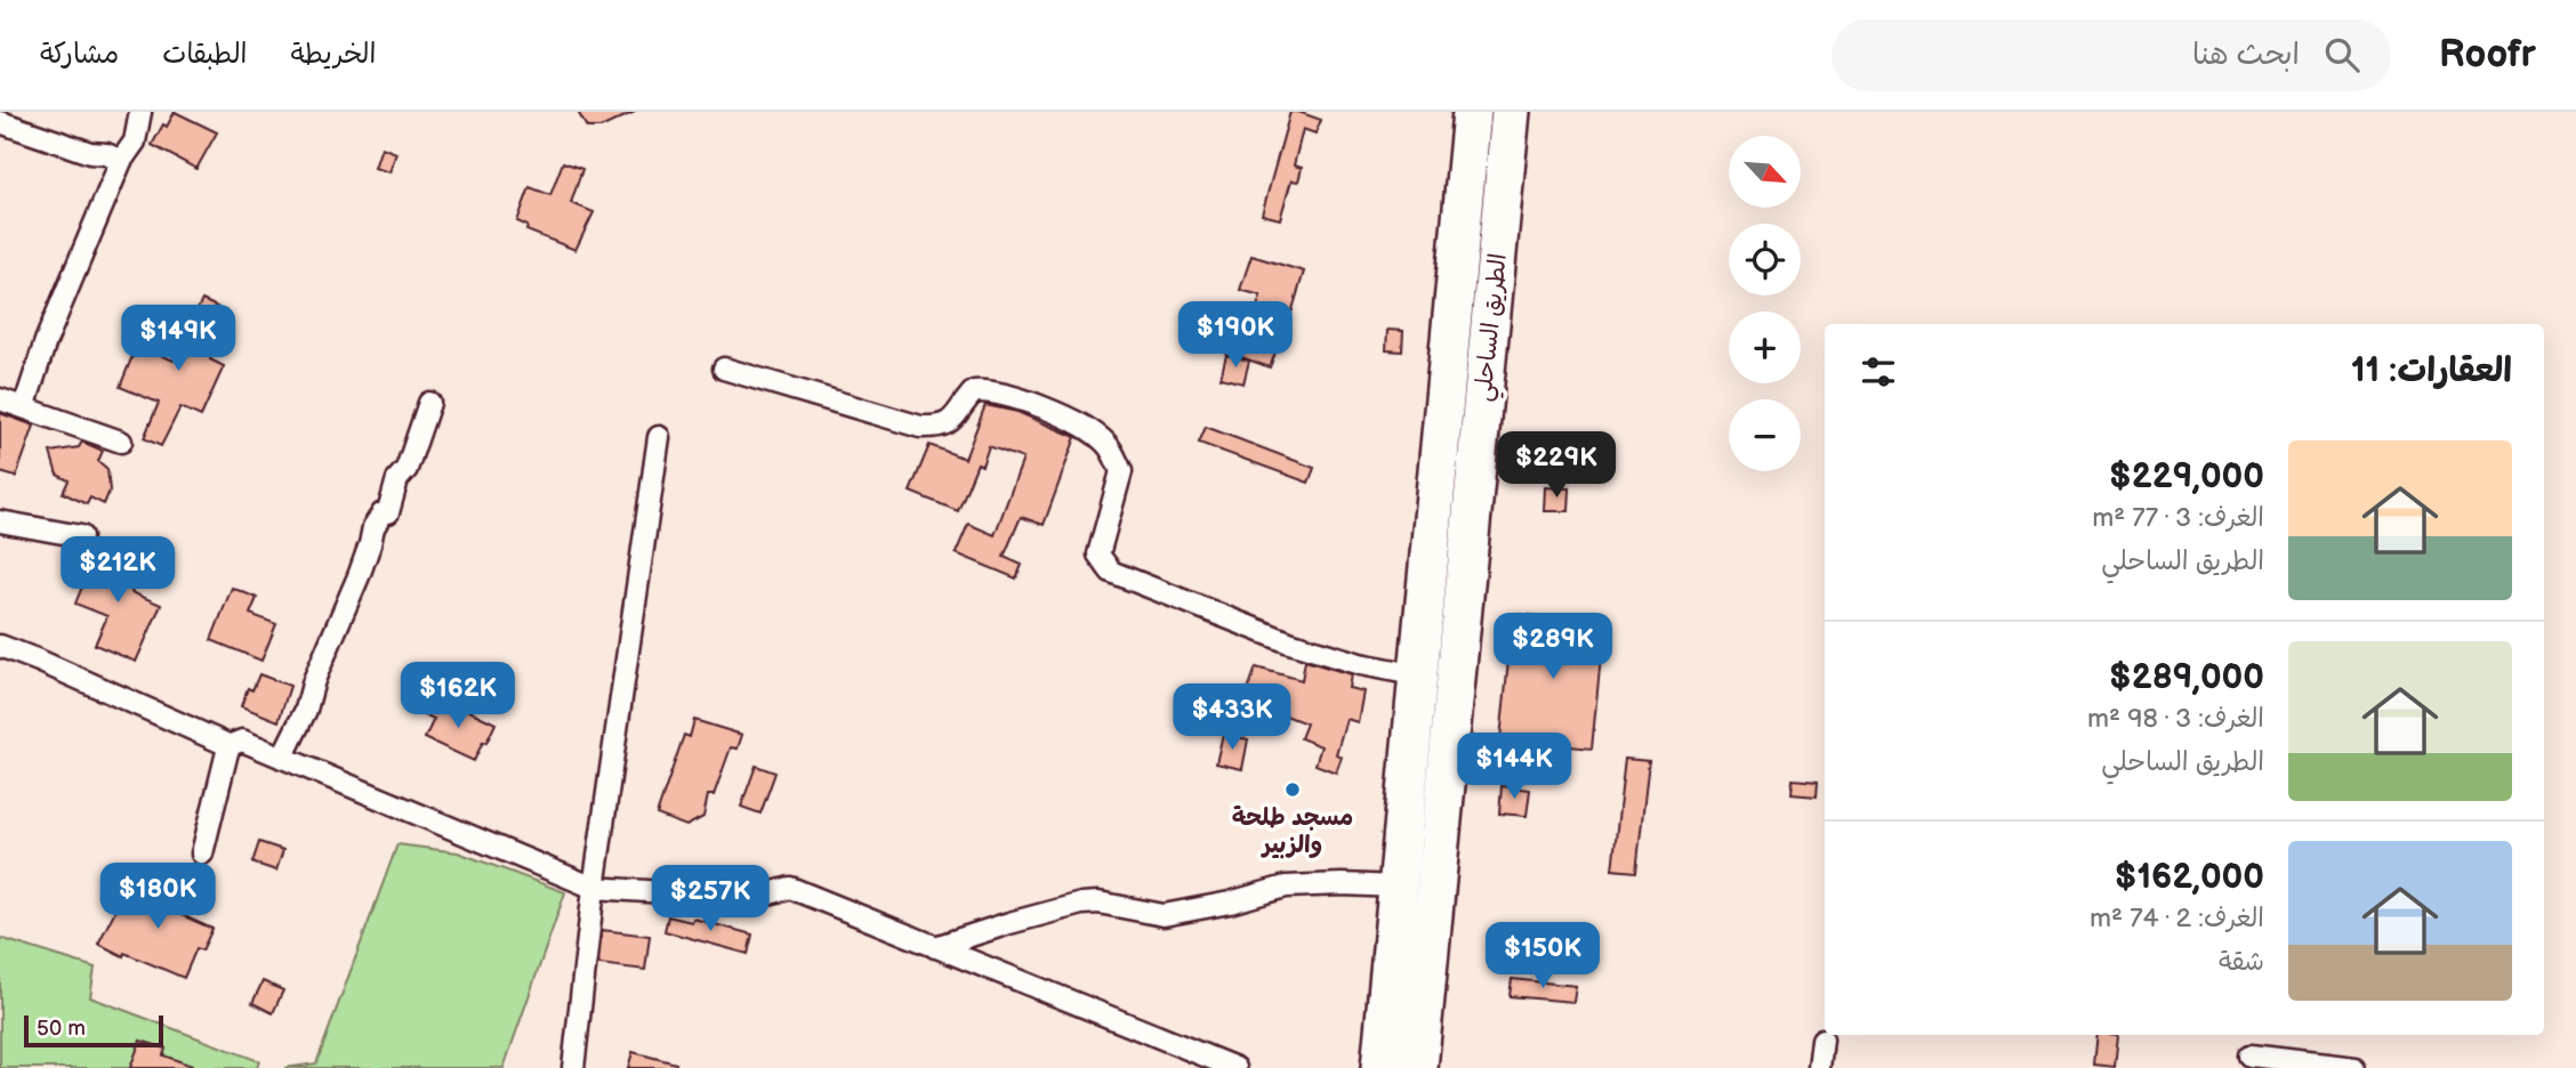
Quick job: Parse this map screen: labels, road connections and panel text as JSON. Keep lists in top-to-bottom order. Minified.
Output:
{"streets":{"highway":["الطريق الساحلي"]},"places":["مسجد طلحة والزبير"],"scale_bar":"50 m","north":"bottom right","page":{"header":"Roofr","search":"ابحث هنا","nav":["الخريطة","الطبقات","مشاركة"],"map_buttons":["+","−"],"price":["$190K","$149K","$229K","$212K","$289K","$162K","$433K","$144K","$180K","$257K","$150K"],"heading":"العقارات: 11","list":[{"name":"$229,000","note":"الغرف: 3 · 77 m² · الطريق الساحلي"},{"name":"$289,000","note":"الغرف: 3 · 98 m² · الطريق الساحلي"},{"name":"$162,000","note":"الغرف: 2 · 74 m² · شقة"}],"scale":"50 m"}}
